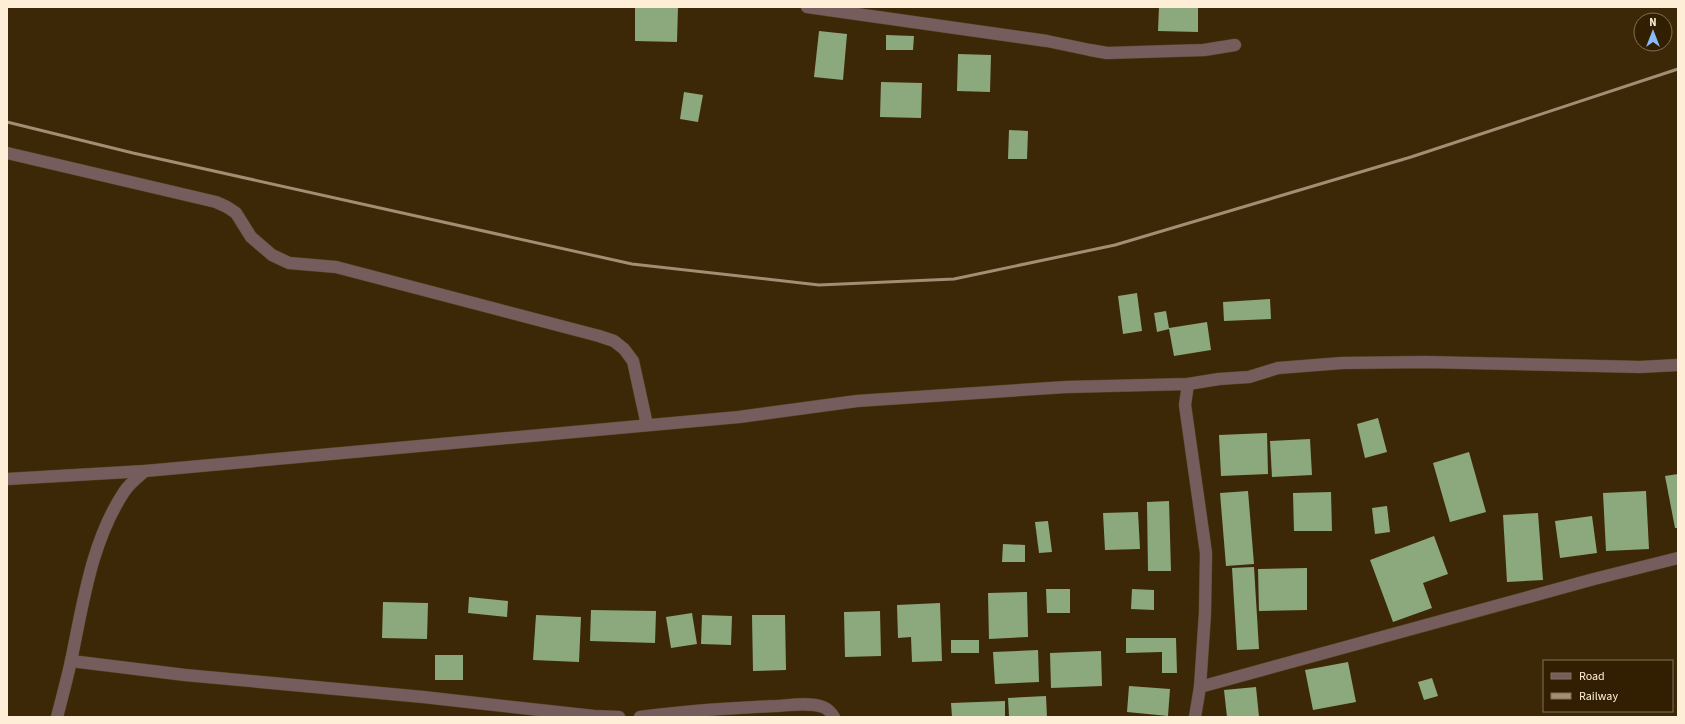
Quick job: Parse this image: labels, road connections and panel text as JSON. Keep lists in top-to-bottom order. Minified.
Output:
{"legend":["Road","Railway"],"north":"top"}
